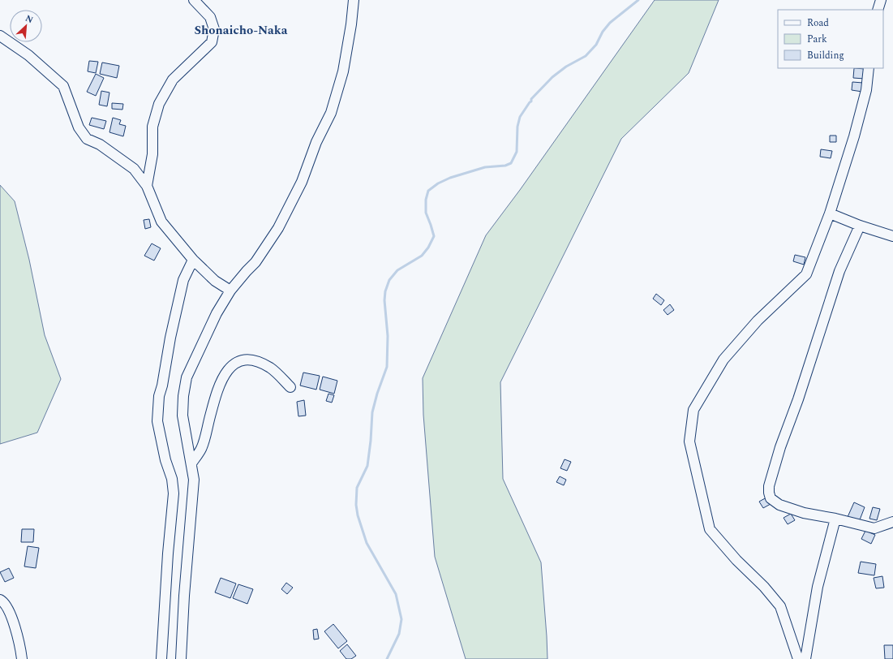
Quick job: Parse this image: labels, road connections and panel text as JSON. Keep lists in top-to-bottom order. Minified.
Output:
{"districts":["Shonaicho-Naka"],"legend":["Road","Park","Building"],"north":"top right"}
